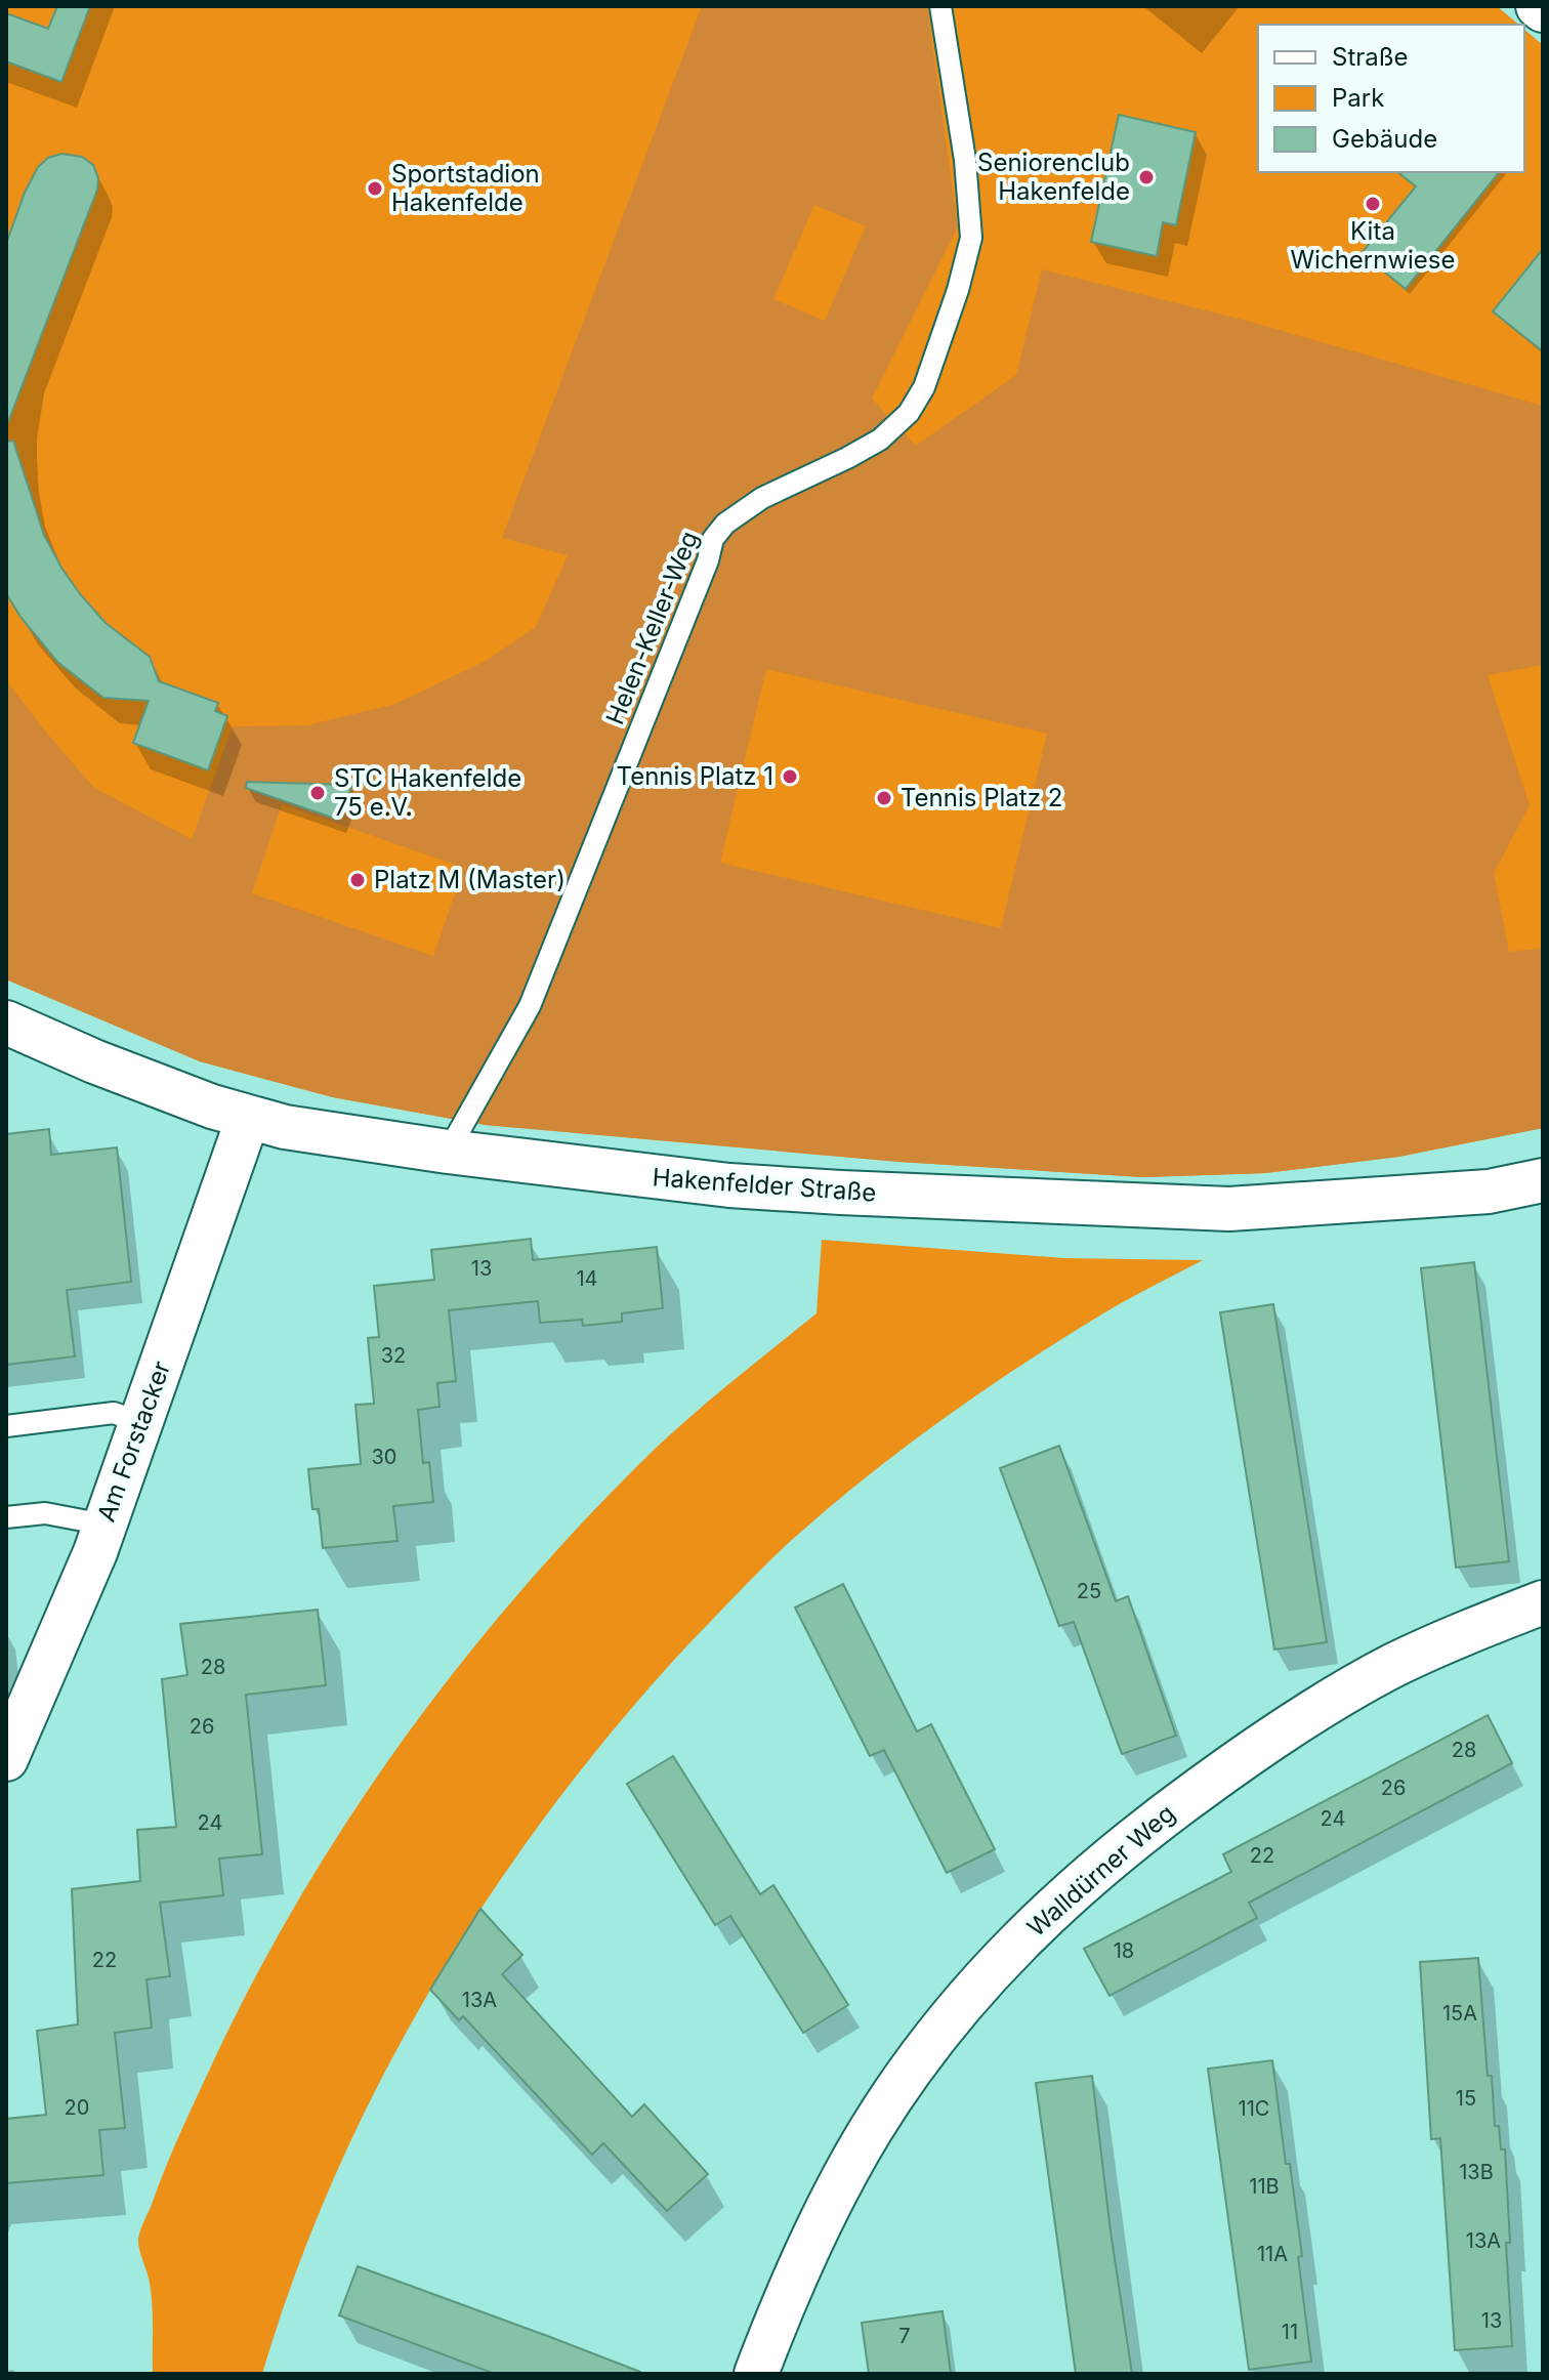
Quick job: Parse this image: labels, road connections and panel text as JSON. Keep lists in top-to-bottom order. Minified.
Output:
{"streets":{"street":["Hakenfelder Straße","Am Forstacker","Walldürner Weg"],"lane":["Helen-Keller-Weg"]},"crossings":[["Helen-Keller-Weg","Hakenfelder Straße"],["Hakenfelder Straße","Am Forstacker"]],"places":["Seniorenclub Hakenfelde","Sportstadion Hakenfelde","Kita Wichernwiese","Tennis Platz 1","STC Hakenfelde 75 e.V.","Tennis Platz 2","Platz M (Master)"],"house_numbers":["13","14","32","30","25","28","26","28","26","24","24","22","18","22","13A","15A","15","20","11C","13B","11B","13A","11A","13","11","7"],"legend":["Straße","Park","Gebäude"]}
